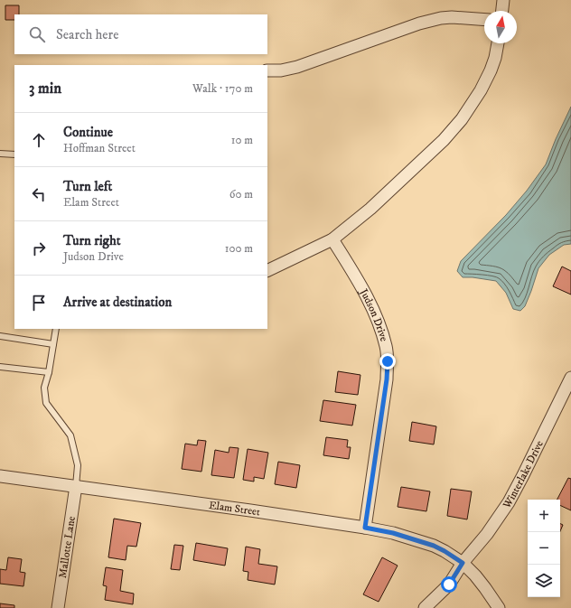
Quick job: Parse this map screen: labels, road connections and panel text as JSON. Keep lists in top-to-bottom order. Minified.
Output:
{"streets":{"street":["Judson Drive","Winterlake Drive","Elam Street","Mallotte Lane"]},"crossings":[["Judson Drive","Elam Street"],["Winterlake Drive","Elam Street"],["Elam Street","Mallotte Lane"]],"north":"top","page":{"search":"Search here","heading":["3 min","Walk · 170 m"],"list":[["Continue","Hoffman Street","10 m"],["Turn left","Elam Street","60 m"],["Turn right","Judson Drive","100 m"],"Arrive at destination"],"map_buttons":["+","−"]}}
